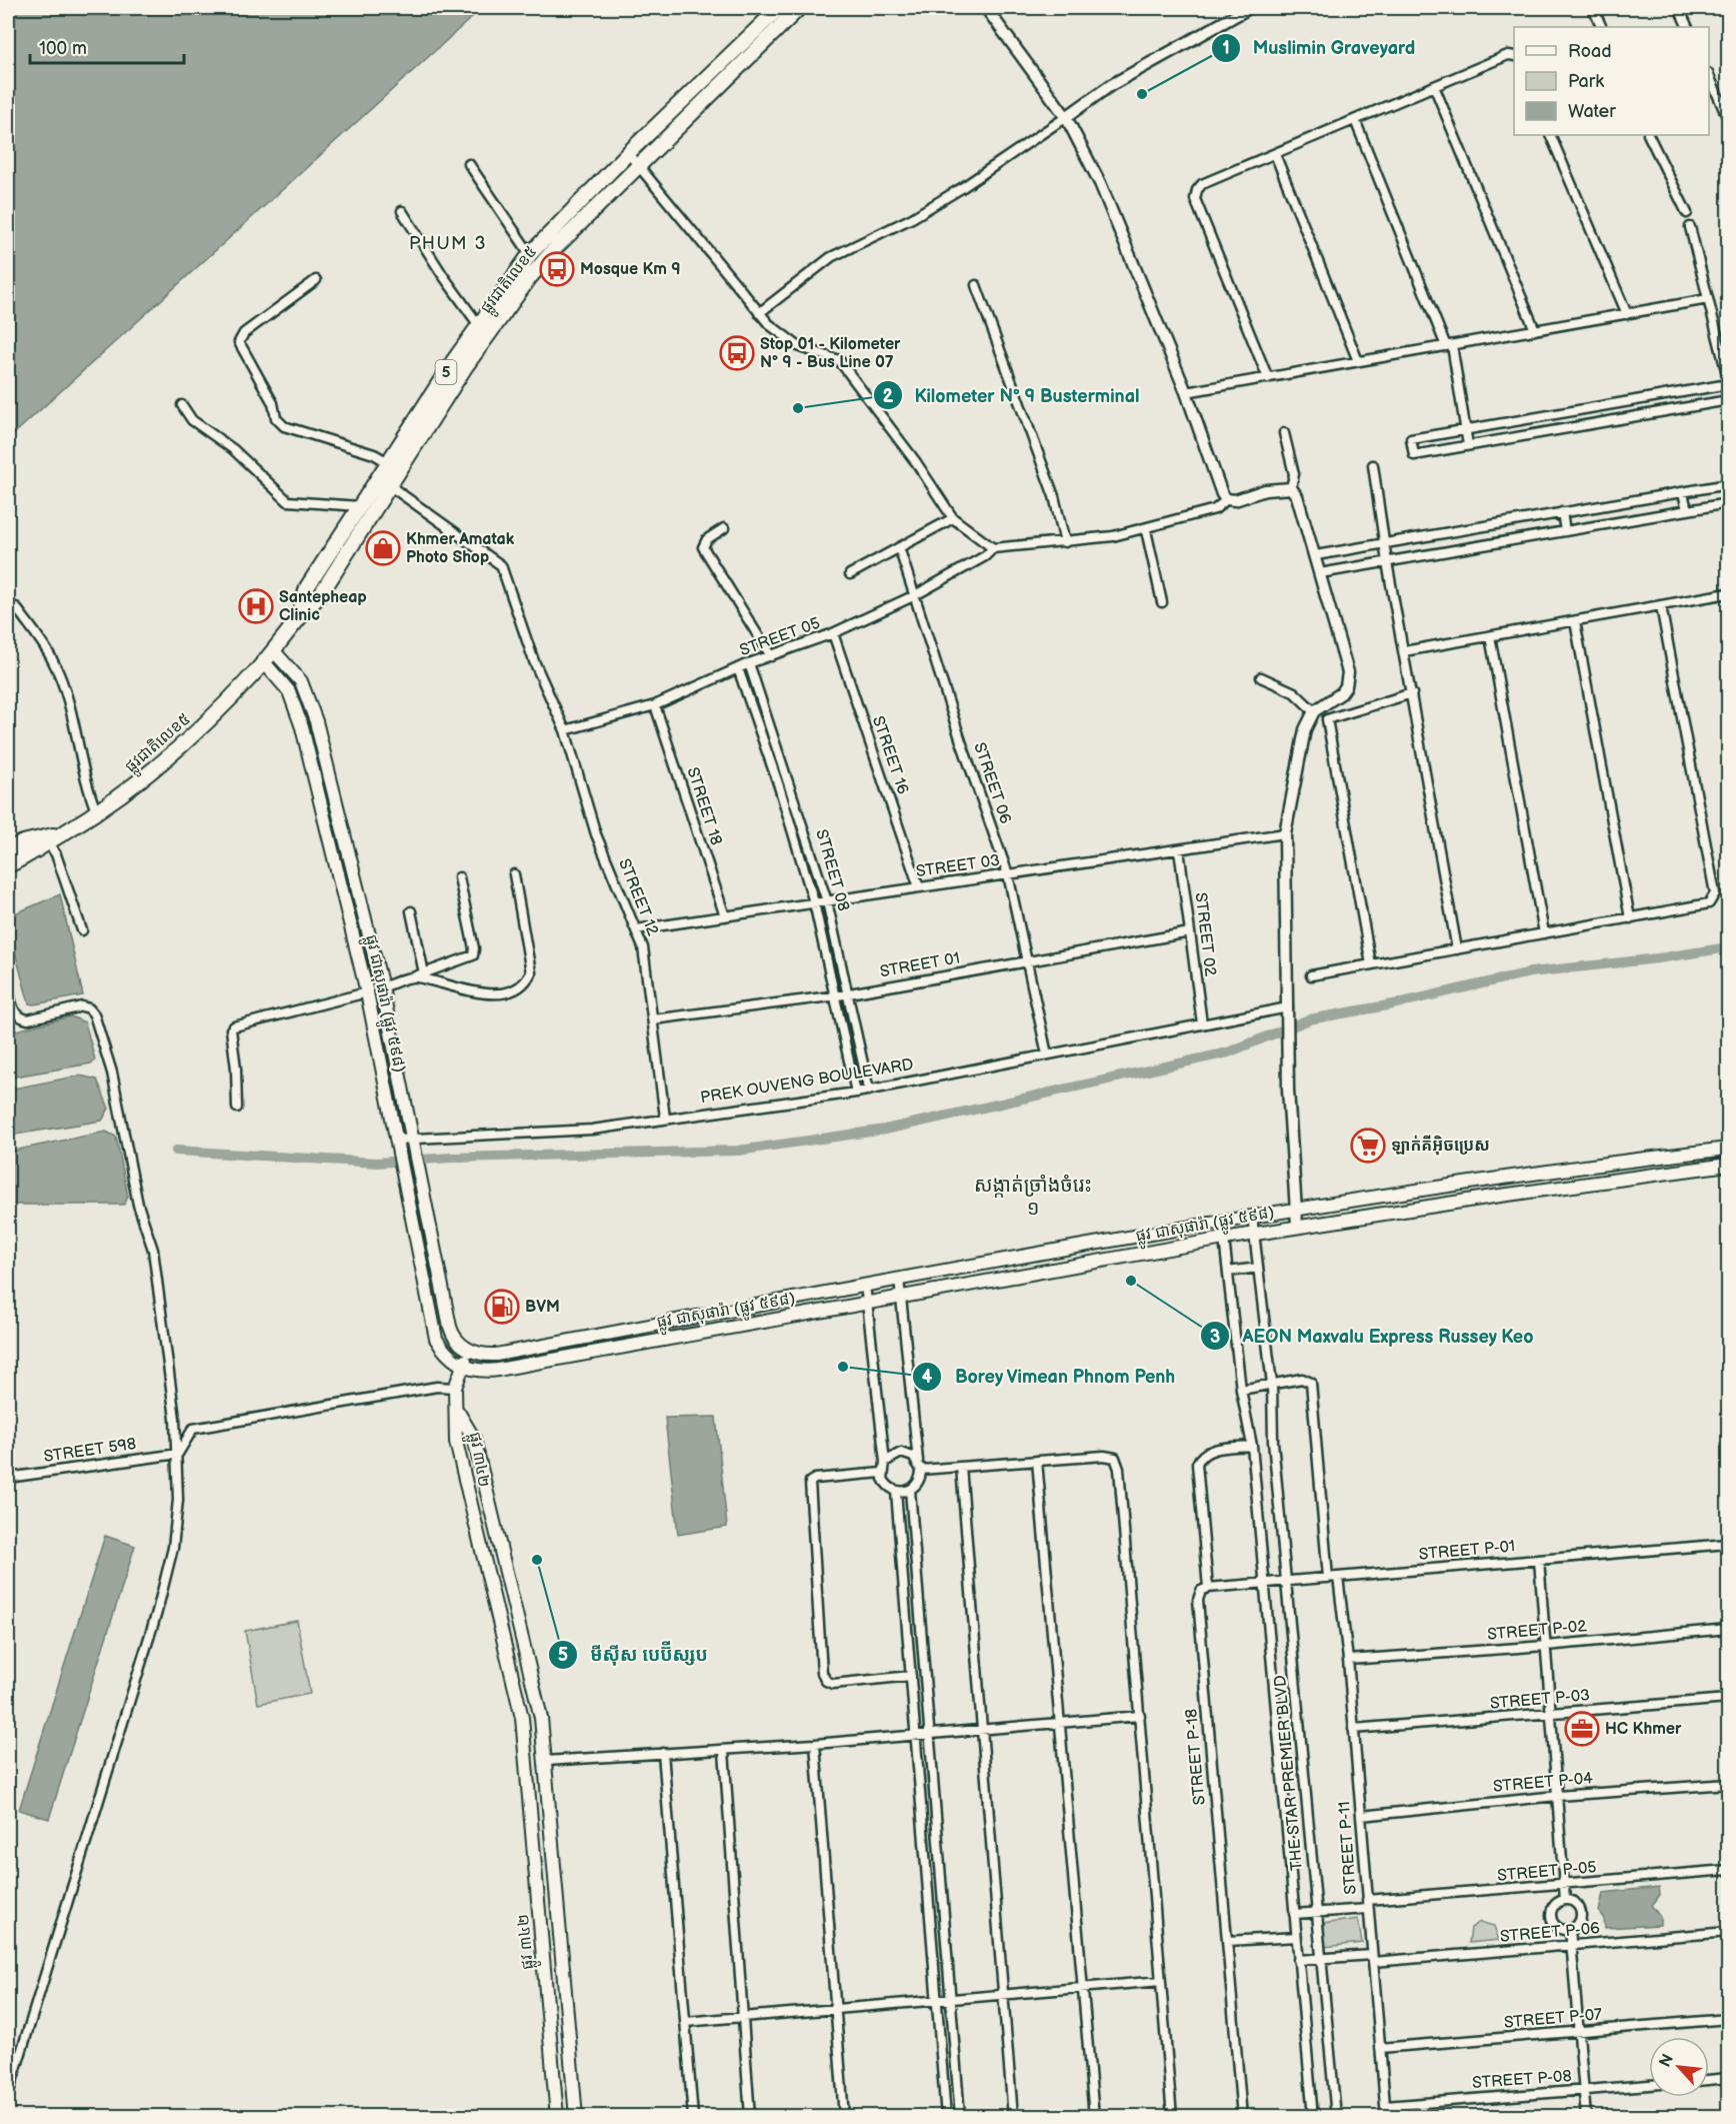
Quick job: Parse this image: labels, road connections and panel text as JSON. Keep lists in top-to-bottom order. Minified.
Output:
{"streets":{"highway":["ផ្លូវជាតិលេខ៥","5"],"main road":["ផ្លូវ ជាសុផារ៉ា (ផ្លូវ ៥៩៨)","ផ្លូវ ៣៤២"],"street":["STREET 05","STREET 16","STREET 06","STREET 18","STREET 03","STREET 08","STREET 12","STREET 02","STREET 01","PREK OUVENG BOULEVARD","STREET 598","STREET P-01","STREET P-02","STREET P-03","STREET P-18","THE STAR PREMIER BLVD","STREET P-04","STREET P-11","STREET P-05","STREET P-06","STREET P-07","STREET P-08"]},"crossings":[["ផ្លូវជាតិលេខ៥","5"],["ផ្លូវជាតិលេខ៥","STREET 12"],["ផ្លូវជាតិលេខ៥","ផ្លូវ ជាសុផារ៉ា (ផ្លូវ ៥៩៨)"],["5","ផ្លូវ ជាសុផារ៉ា (ផ្លូវ ៥៩៨)"],["STREET 05","STREET 16"],["STREET 05","STREET 06"],["STREET 05","STREET 18"],["STREET 05","STREET 08"],["STREET 05","STREET 12"],["STREET 16","STREET 03"],["STREET 06","STREET 03"],["STREET 06","STREET 01"],["STREET 06","PREK OUVENG BOULEVARD"],["STREET 18","STREET 03"],["STREET 03","STREET 08"],["STREET 03","STREET 12"],["STREET 03","STREET 02"],["STREET 08","STREET 01"],["STREET 08","PREK OUVENG BOULEVARD"],["STREET 12","STREET 01"],["STREET 12","PREK OUVENG BOULEVARD"],["STREET 02","STREET 01"],["STREET 02","PREK OUVENG BOULEVARD"],["ផ្លូវ ជាសុផារ៉ា (ផ្លូវ ៥៩៨)","PREK OUVENG BOULEVARD"],["ផ្លូវ ជាសុផារ៉ា (ផ្លូវ ៥៩៨)","THE STAR PREMIER BLVD"],["STREET P-01","STREET P-18"],["STREET P-01","THE STAR PREMIER BLVD"],["STREET P-01","STREET P-11"],["STREET P-02","STREET P-11"],["STREET P-03","STREET P-11"],["STREET P-18","THE STAR PREMIER BLVD"],["THE STAR PREMIER BLVD","STREET P-05"],["THE STAR PREMIER BLVD","STREET P-06"],["STREET P-04","STREET P-11"],["STREET P-11","STREET P-05"],["STREET P-11","STREET P-06"],["STREET P-11","STREET P-07"],["STREET P-11","STREET P-08"]],"districts":["PHUM 3","សង្កាត់ច្រាំងចំរេះ ១"],"places":{"other":["Muslimin Graveyard","Kilometer N° 9 Busterminal","AEON Maxvalu Express Russey Keo","Borey Vimean Phnom Penh","មីសុីស បេប៊ីស្សប"],"bus stop":["Mosque Km 9","Stop 01 - Kilometer N° 9 - Bus Line 07"],"shop":["Khmer Amatak Photo Shop"],"hospital":["Santepheap Clinic"],"supermarket":["ឡាក់គីអ៊ិចប្រេស"],"fuel station":["BVM"],"office":["HC Khmer"]},"legend":["Road","Park","Water"],"scale_bar":"100 m","north":"top left"}
